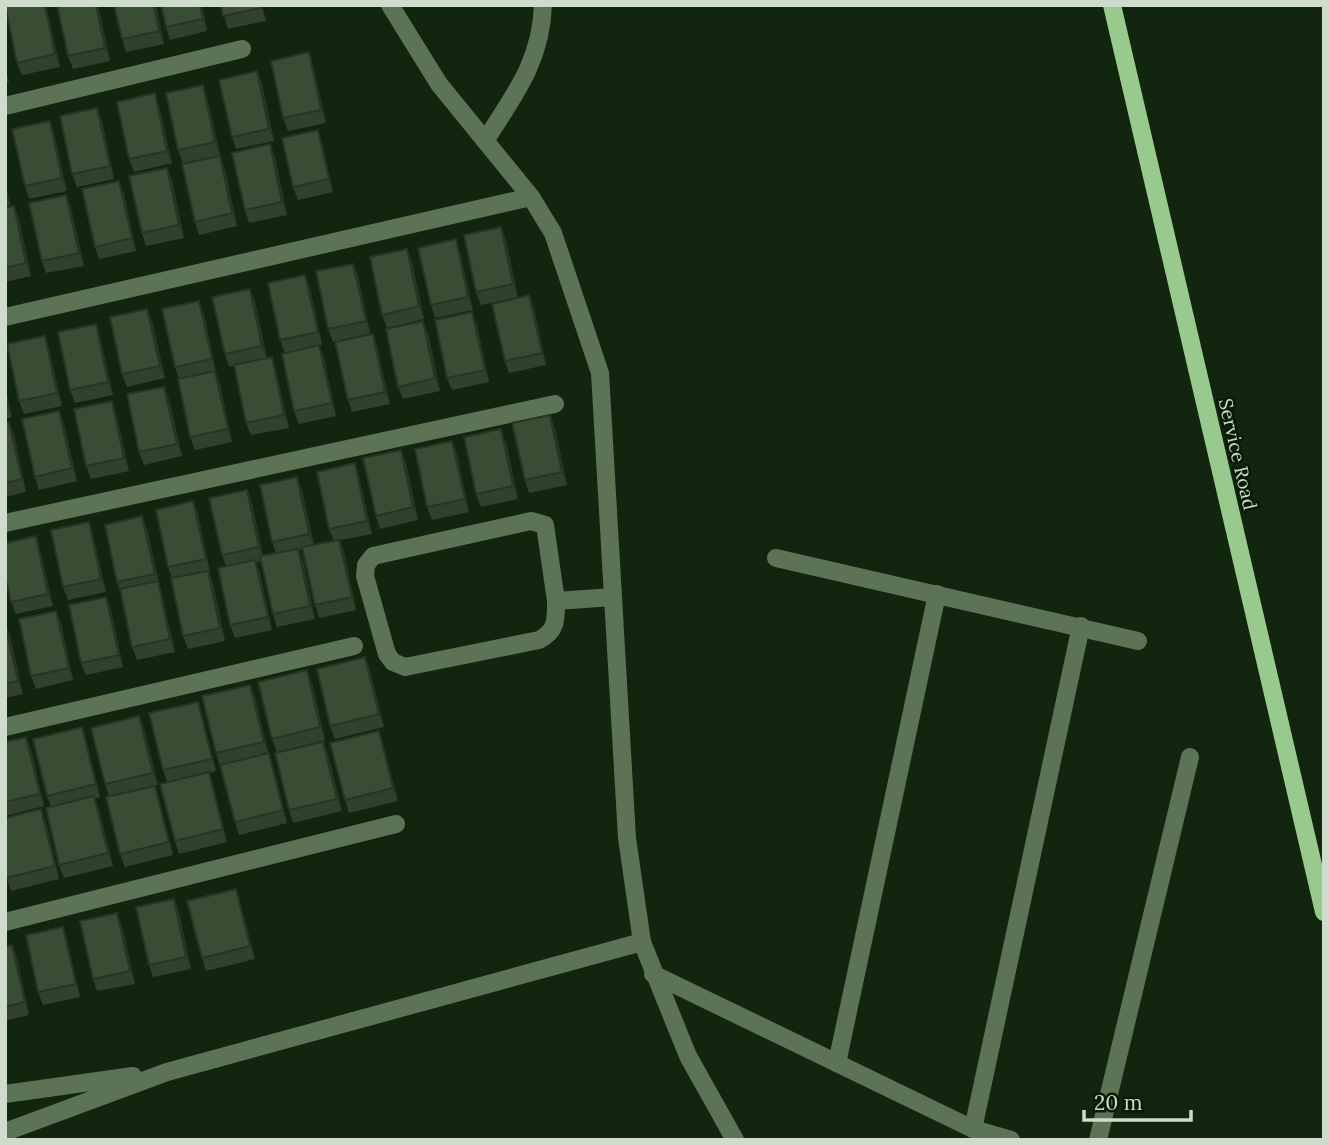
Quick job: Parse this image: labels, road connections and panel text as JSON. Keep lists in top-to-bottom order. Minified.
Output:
{"streets":{"main road":["Service Road"]},"scale_bar":"20 m"}
